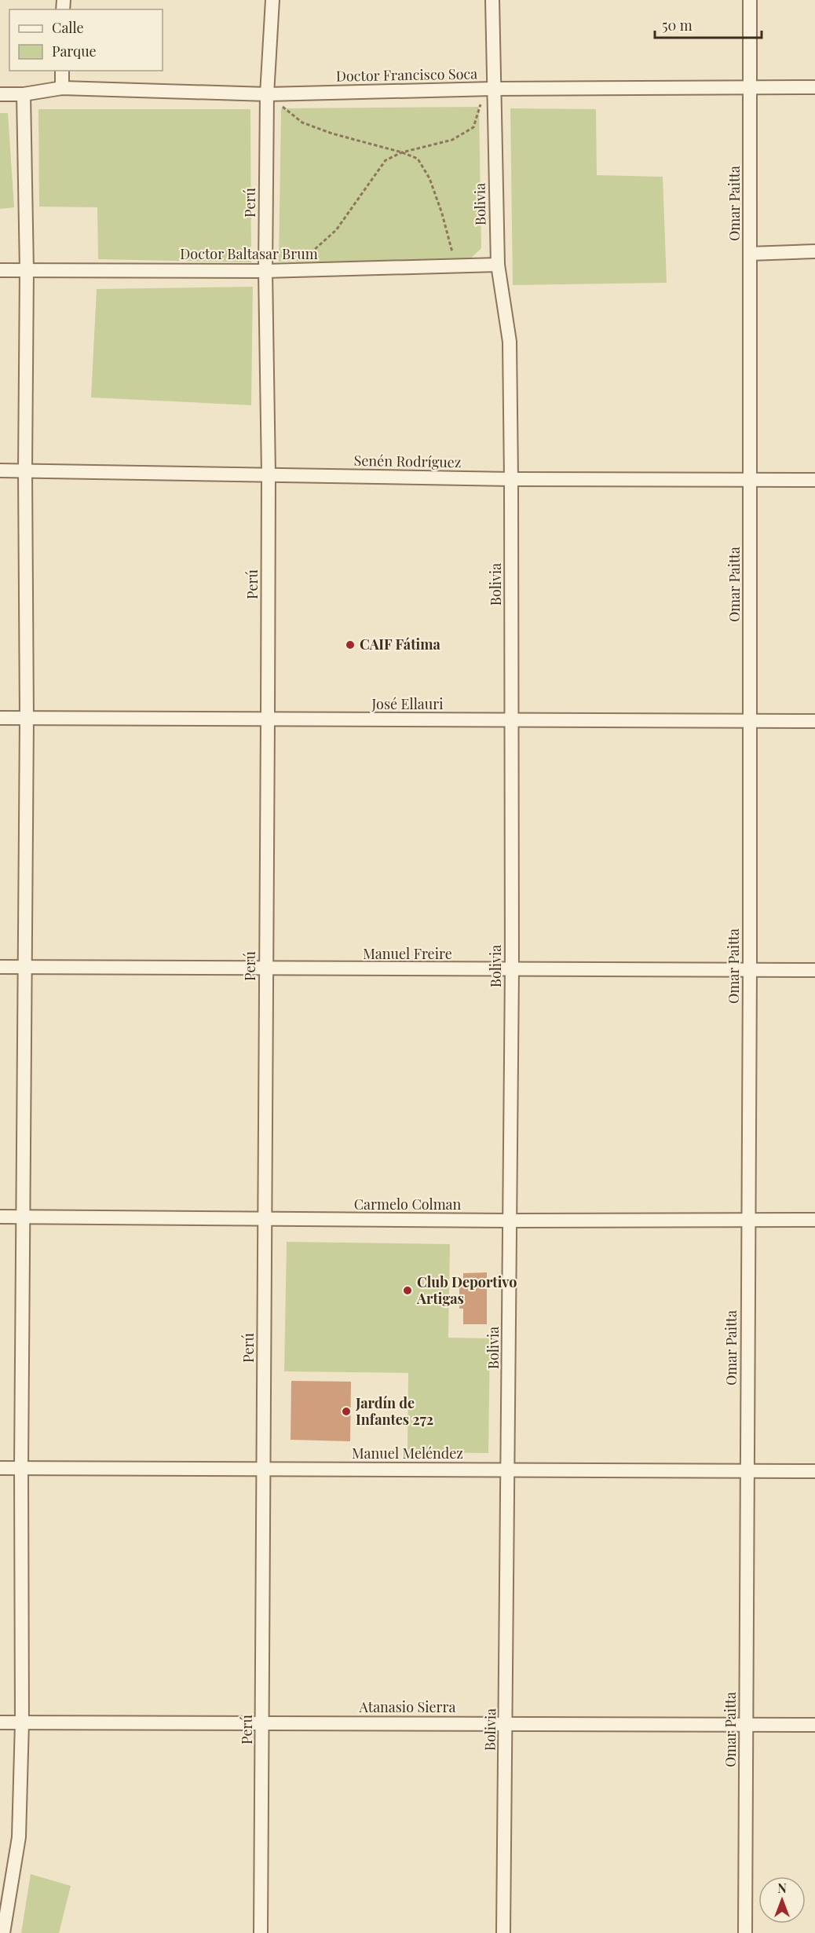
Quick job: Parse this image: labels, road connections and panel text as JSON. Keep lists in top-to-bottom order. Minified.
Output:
{"streets":{"street":["Doctor Francisco Soca","Perú","Omar Paitta","Bolivia","Doctor Baltasar Brum","Senén Rodríguez","José Ellauri","Manuel Freire","Carmelo Colman","Manuel Meléndez","Atanasio Sierra"]},"crossings":[["Doctor Francisco Soca","Perú"],["Doctor Francisco Soca","Omar Paitta"],["Doctor Francisco Soca","Bolivia"],["Perú","Doctor Baltasar Brum"],["Perú","Senén Rodríguez"],["Perú","José Ellauri"],["Perú","Manuel Freire"],["Perú","Carmelo Colman"],["Perú","Manuel Meléndez"],["Perú","Atanasio Sierra"],["Omar Paitta","Senén Rodríguez"],["Omar Paitta","José Ellauri"],["Omar Paitta","Manuel Freire"],["Omar Paitta","Carmelo Colman"],["Omar Paitta","Manuel Meléndez"],["Omar Paitta","Atanasio Sierra"],["Bolivia","Doctor Baltasar Brum"],["Bolivia","Senén Rodríguez"],["Bolivia","José Ellauri"],["Bolivia","Manuel Freire"],["Bolivia","Carmelo Colman"],["Bolivia","Manuel Meléndez"],["Bolivia","Atanasio Sierra"]],"places":["CAIF Fátima","Club Deportivo Artigas","Jardín de Infantes 272"],"legend":["Calle","Parque"],"scale_bar":"50 m","north":"top"}
